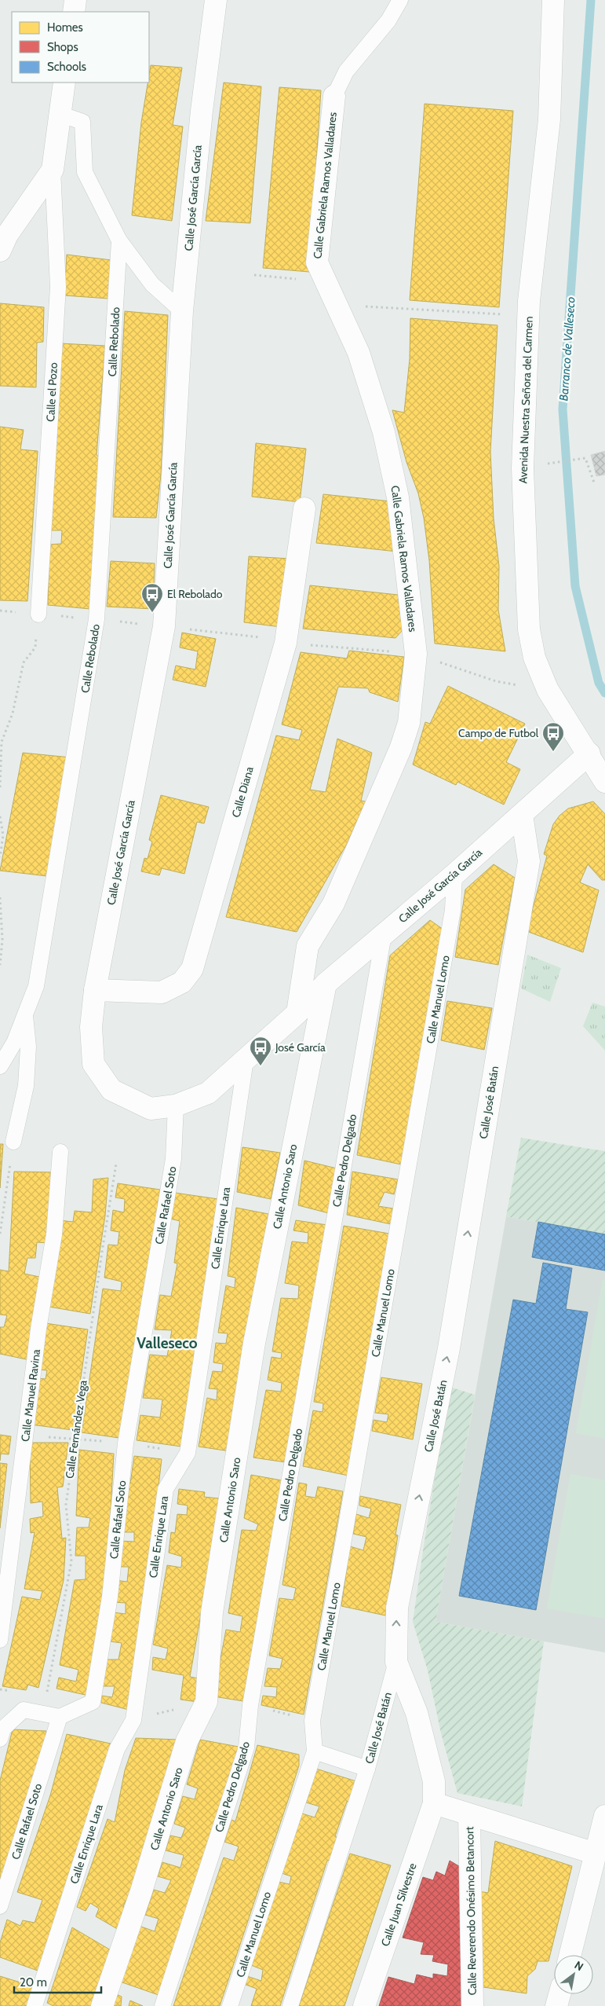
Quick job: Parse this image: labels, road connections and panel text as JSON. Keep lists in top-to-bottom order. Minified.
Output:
{"streets":{"street":["Calle Gabriela Ramos Valladares","Calle José García García","Avenida Nuestra Señora del Carmen","Calle Diana","Calle José Batán","Calle Antonio Saro","Calle Juan Silvestre","Calle Reverendo Onésimo Betancort"],"lane":["Calle Rebolado","Calle el Pozo","Calle Manuel Lomo","Calle Pedro Delgado","Calle Rafael Soto","Calle Enrique Lara","Calle Manuel Ravina"],"path":["Calle Fernández Vega"]},"crossings":[["Calle Gabriela Ramos Valladares","Calle José García García"],["Calle José García García","Avenida Nuestra Señora del Carmen"],["Calle José García García","Calle Diana"],["Calle José García García","Calle Manuel Lomo"],["Calle José García García","Calle José Batán"],["Calle José García García","Calle Pedro Delgado"],["Calle José García García","Calle Antonio Saro"],["Calle José García García","Calle Rafael Soto"],["Calle José García García","Calle Enrique Lara"],["Calle José Batán","Calle Juan Silvestre"]],"one_way":["Calle José Batán"],"districts":["Valleseco"],"water":["Barranco de Valleseco"],"places":{"bus stop":["El Rebolado","Campo de Futbol","José García"]},"legend":["Homes","Shops","Schools"],"scale_bar":"20 m","north":"top right"}
